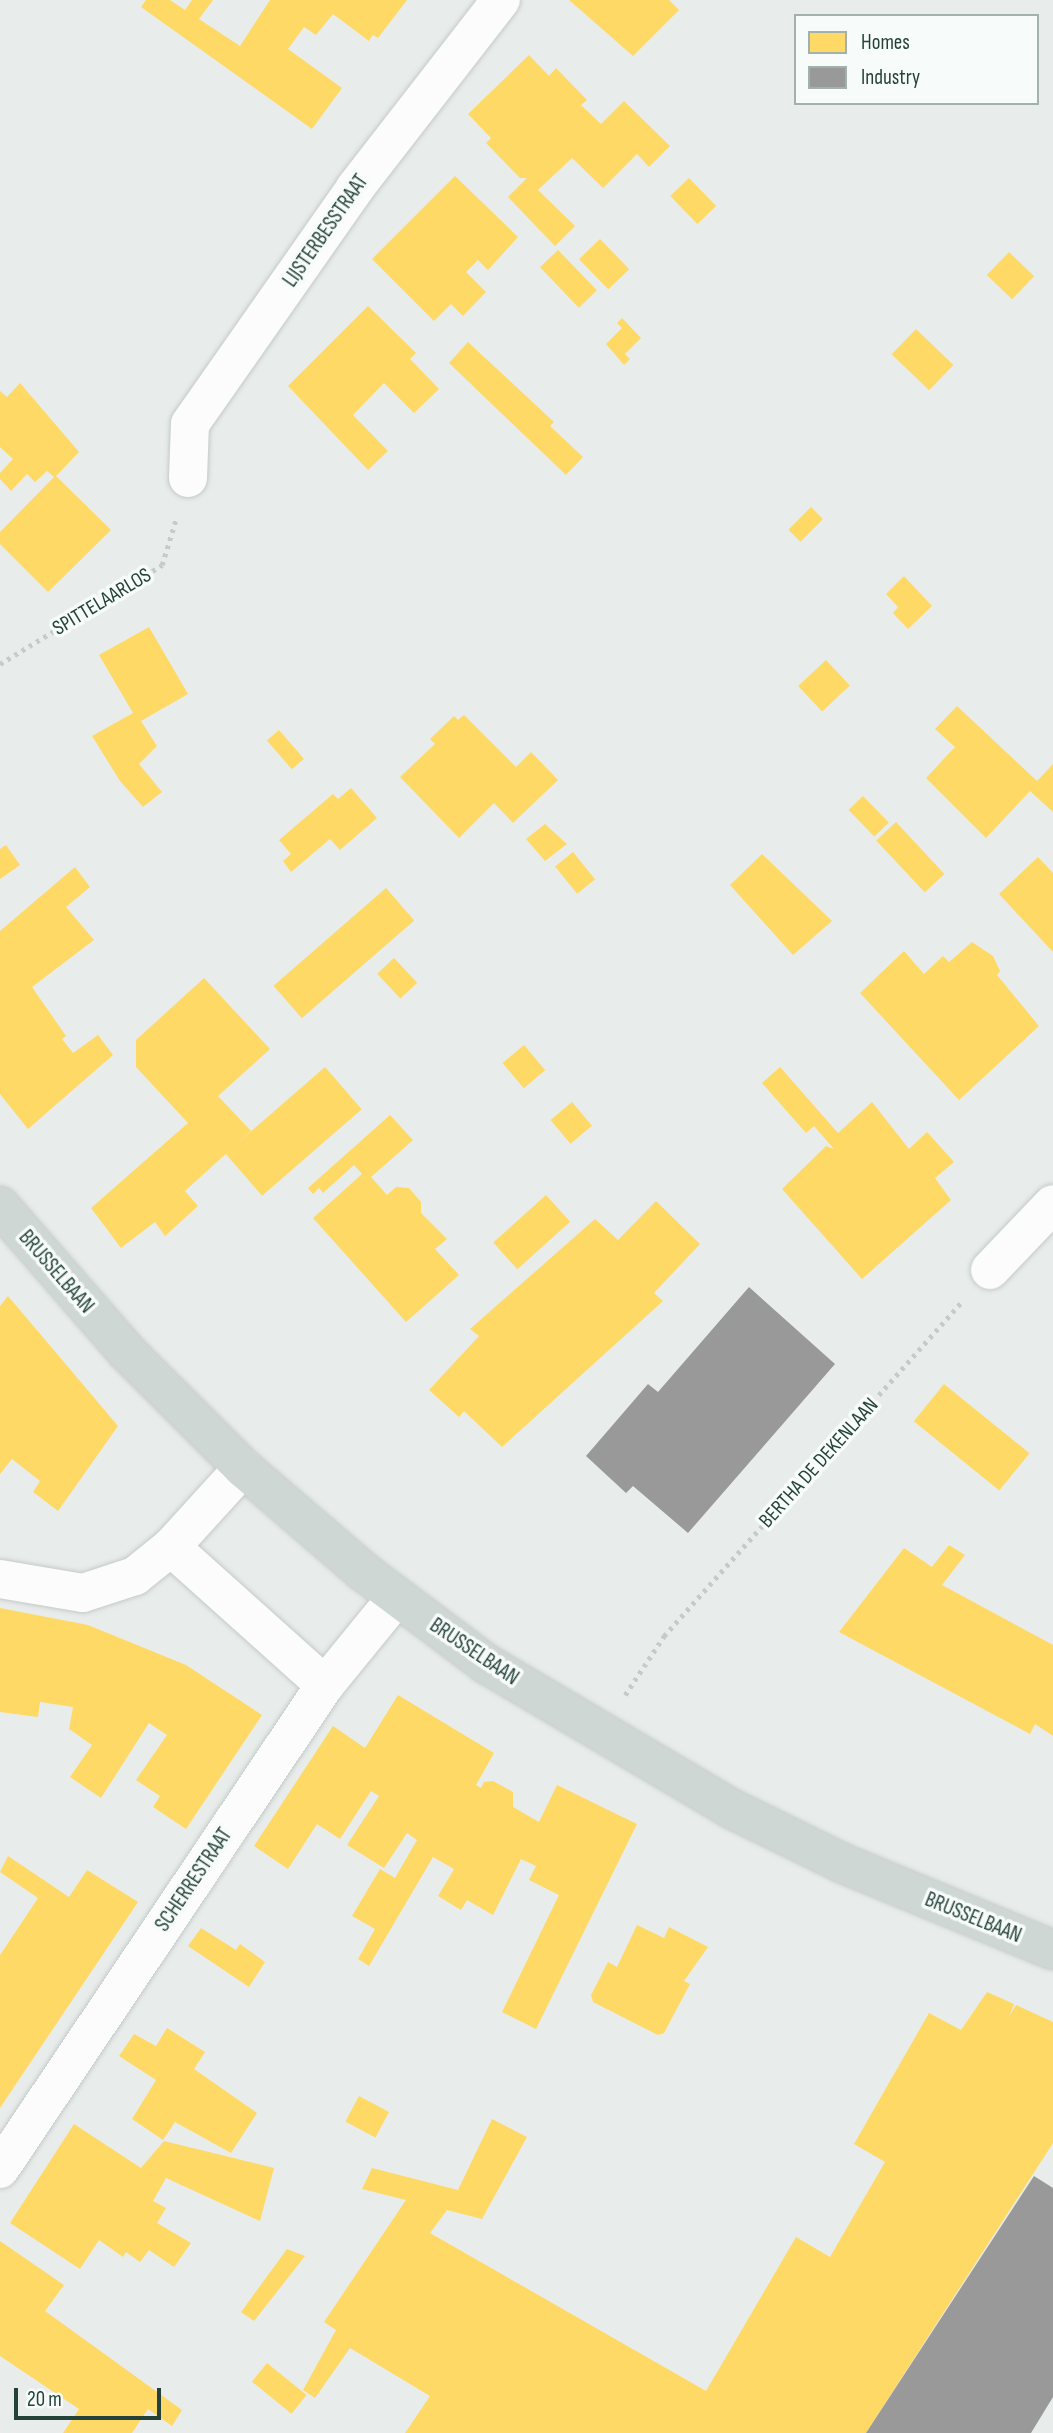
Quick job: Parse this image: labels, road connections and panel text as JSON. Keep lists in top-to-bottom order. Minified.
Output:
{"streets":{"main road":["BRUSSELBAAN"],"street":["LIJSTERBESSTRAAT","SCHERRESTRAAT"],"path":["SPITTELAARLOS","BERTHA DE DEKENLAAN"]},"crossings":[["LIJSTERBESSTRAAT","SPITTELAARLOS"],["BRUSSELBAAN","BERTHA DE DEKENLAAN"],["BRUSSELBAAN","SCHERRESTRAAT"]],"legend":["Homes","Industry"],"scale_bar":"20 m"}
